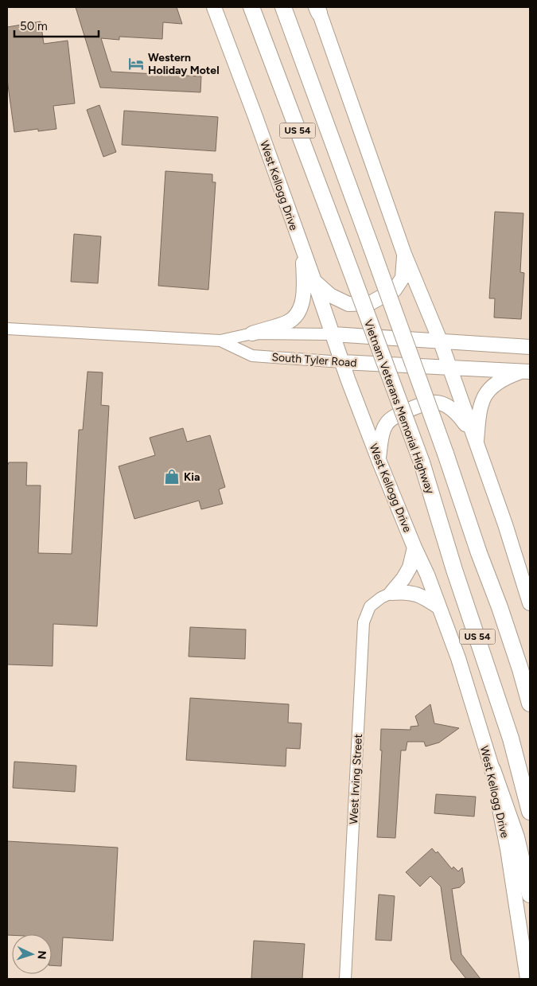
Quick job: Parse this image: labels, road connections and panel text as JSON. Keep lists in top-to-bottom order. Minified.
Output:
{"streets":{"highway":["US 54","Vietnam Veterans Memorial Highway"],"main road":["West Kellogg Drive","South Tyler Road"],"street":["West Irving Street"]},"crossings":[["West Kellogg Drive","South Tyler Road"]],"places":{"hotel":["Western Holiday Motel"],"shop":["Kia"]},"scale_bar":"50 m","north":"right"}
